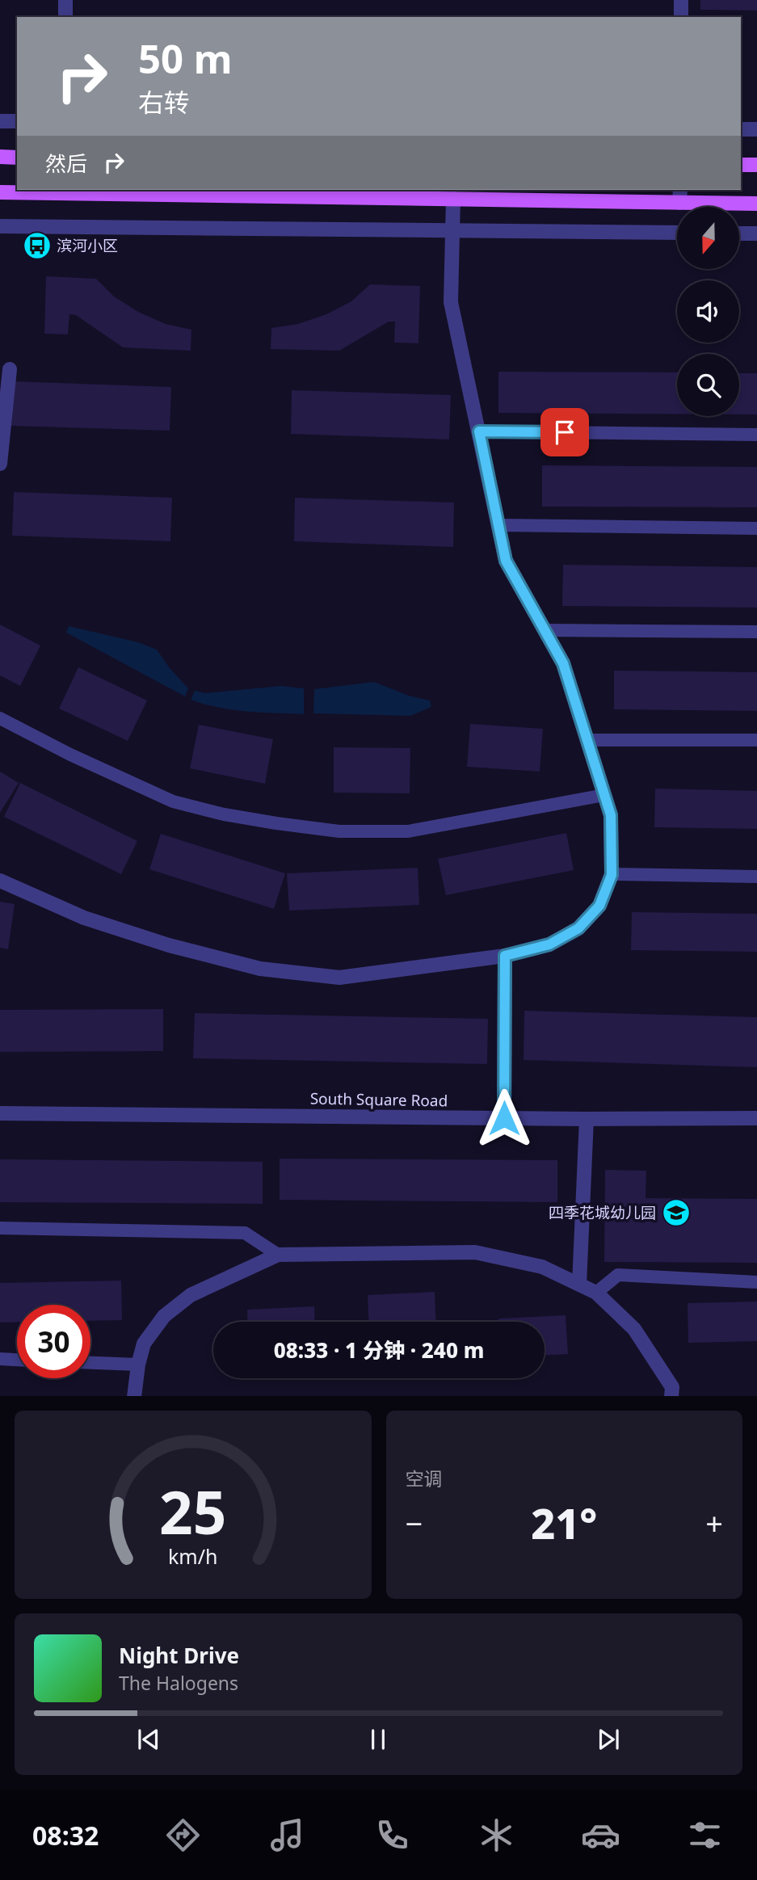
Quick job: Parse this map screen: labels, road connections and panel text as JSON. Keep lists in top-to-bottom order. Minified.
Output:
{"streets":{"street":["South Square Road"]},"places":{"bus stop":["滨河小区"],"school or university":["四季花城幼儿园"]},"north":"bottom","page":{"turn":["50 m","右转"],"then":"然后","limit":"30","trip":"08:33 · 1 分钟 · 240 m","tile":"空调","heat":["−","21°","+"],"song":["Night Drive","The Halogens"],"tabs":"08:32","gauge":["25","km/h"]}}
